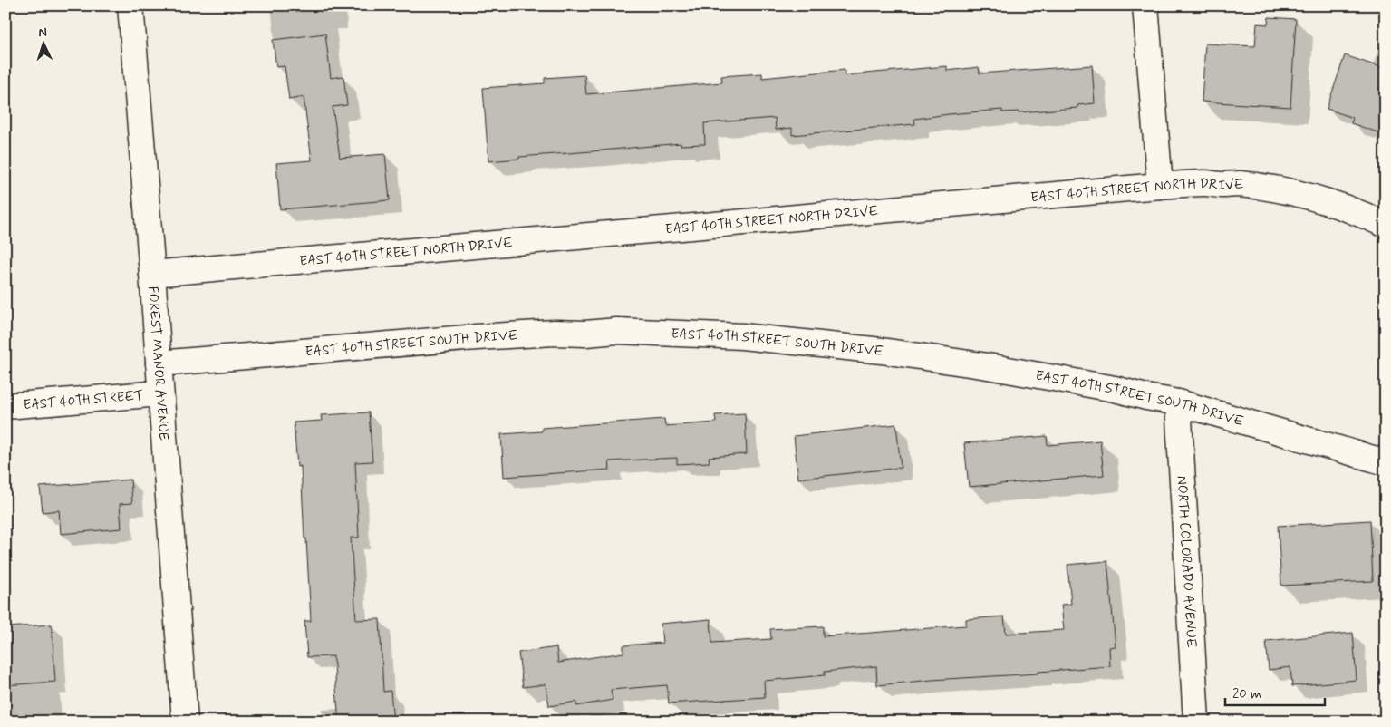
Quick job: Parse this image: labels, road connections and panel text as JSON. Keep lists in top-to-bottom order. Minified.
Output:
{"streets":{"street":["EAST 40TH STREET NORTH DRIVE","EAST 40TH STREET SOUTH DRIVE","FOREST MANOR AVENUE","EAST 40TH STREET","NORTH COLORADO AVENUE"]},"crossings":[["EAST 40TH STREET NORTH DRIVE","FOREST MANOR AVENUE"],["EAST 40TH STREET SOUTH DRIVE","FOREST MANOR AVENUE"],["EAST 40TH STREET SOUTH DRIVE","NORTH COLORADO AVENUE"],["FOREST MANOR AVENUE","EAST 40TH STREET"]],"scale_bar":"20 m","north":"top"}
